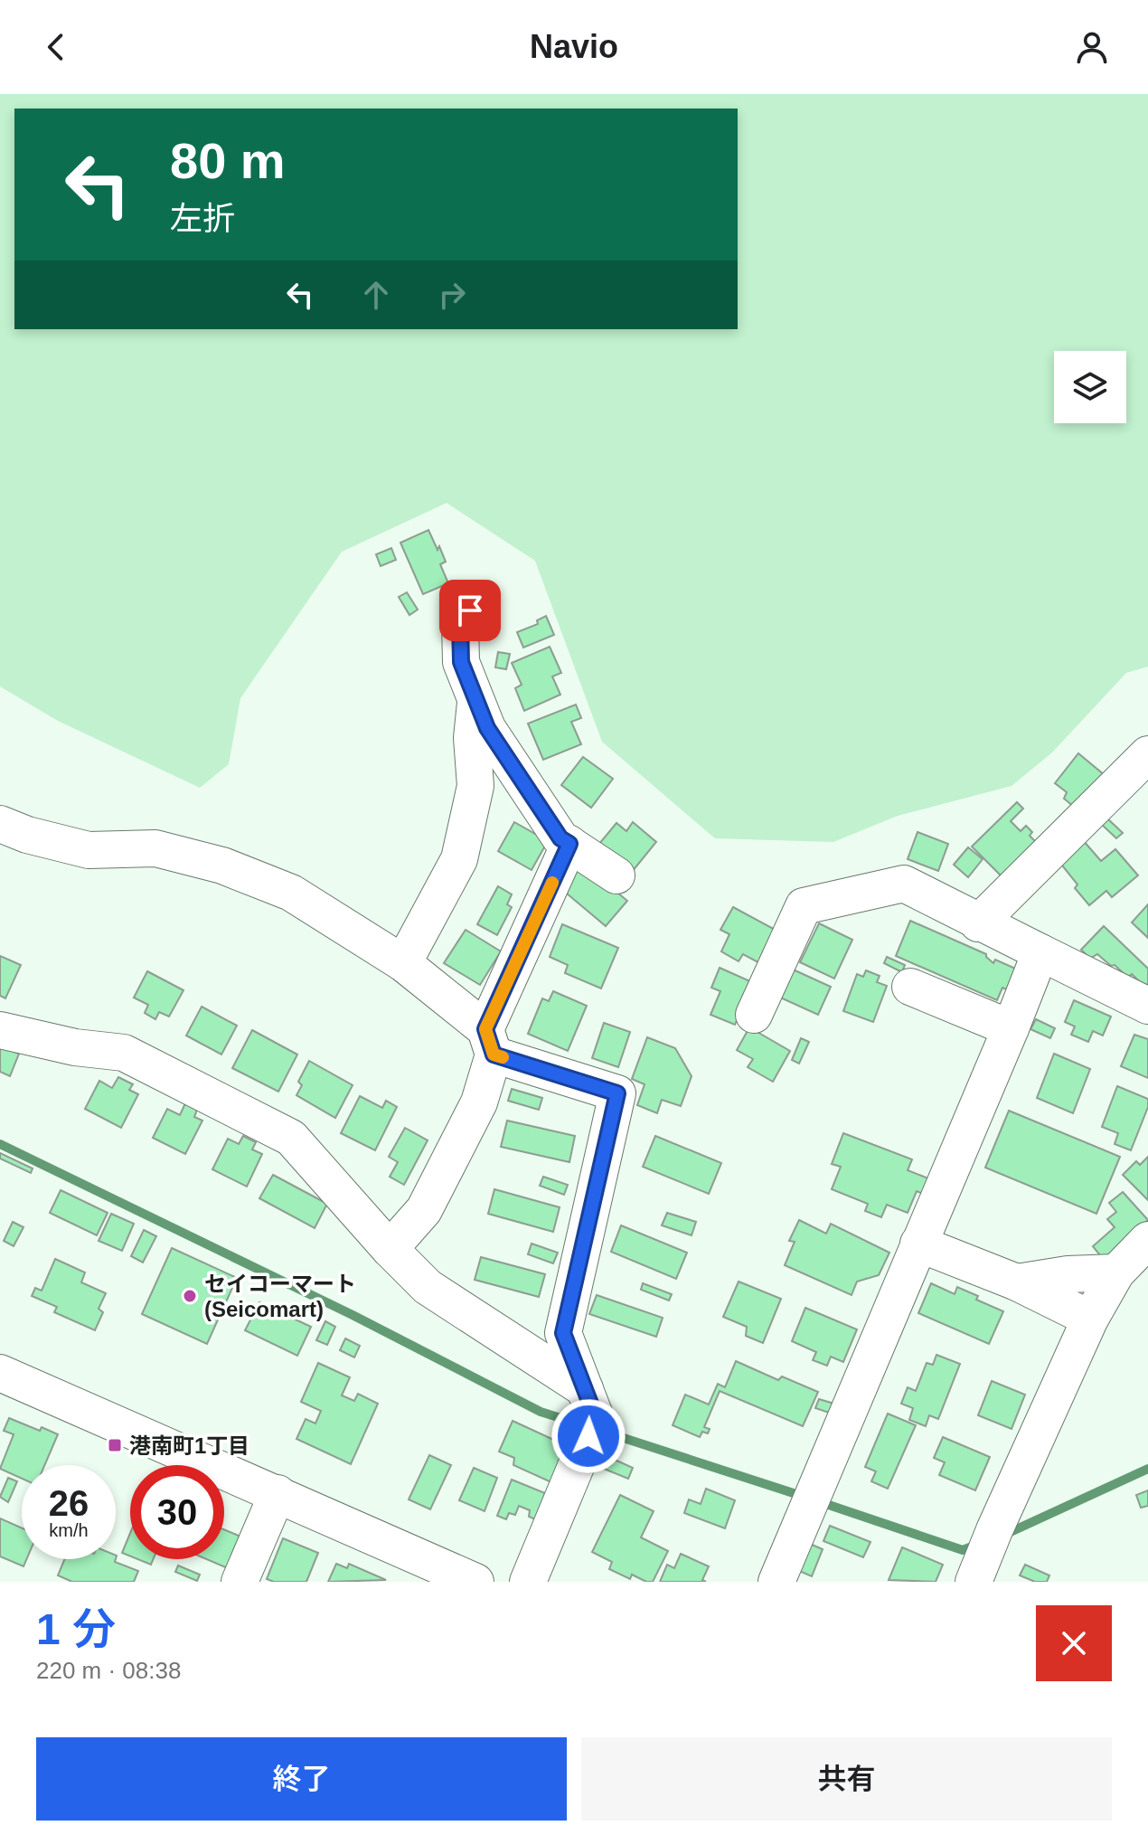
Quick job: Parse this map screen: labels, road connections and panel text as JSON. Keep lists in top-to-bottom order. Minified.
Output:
{"places":{"other":["セイコーマート (Seicomart)"],"transit":["港南町1丁目"]},"page":{"header":"Navio","turn":["80 m","左折"],"speed":"26 km/h","limit":"30","heading":["1 分","220 m · 08:38"],"buttons":["終了","共有"]}}
